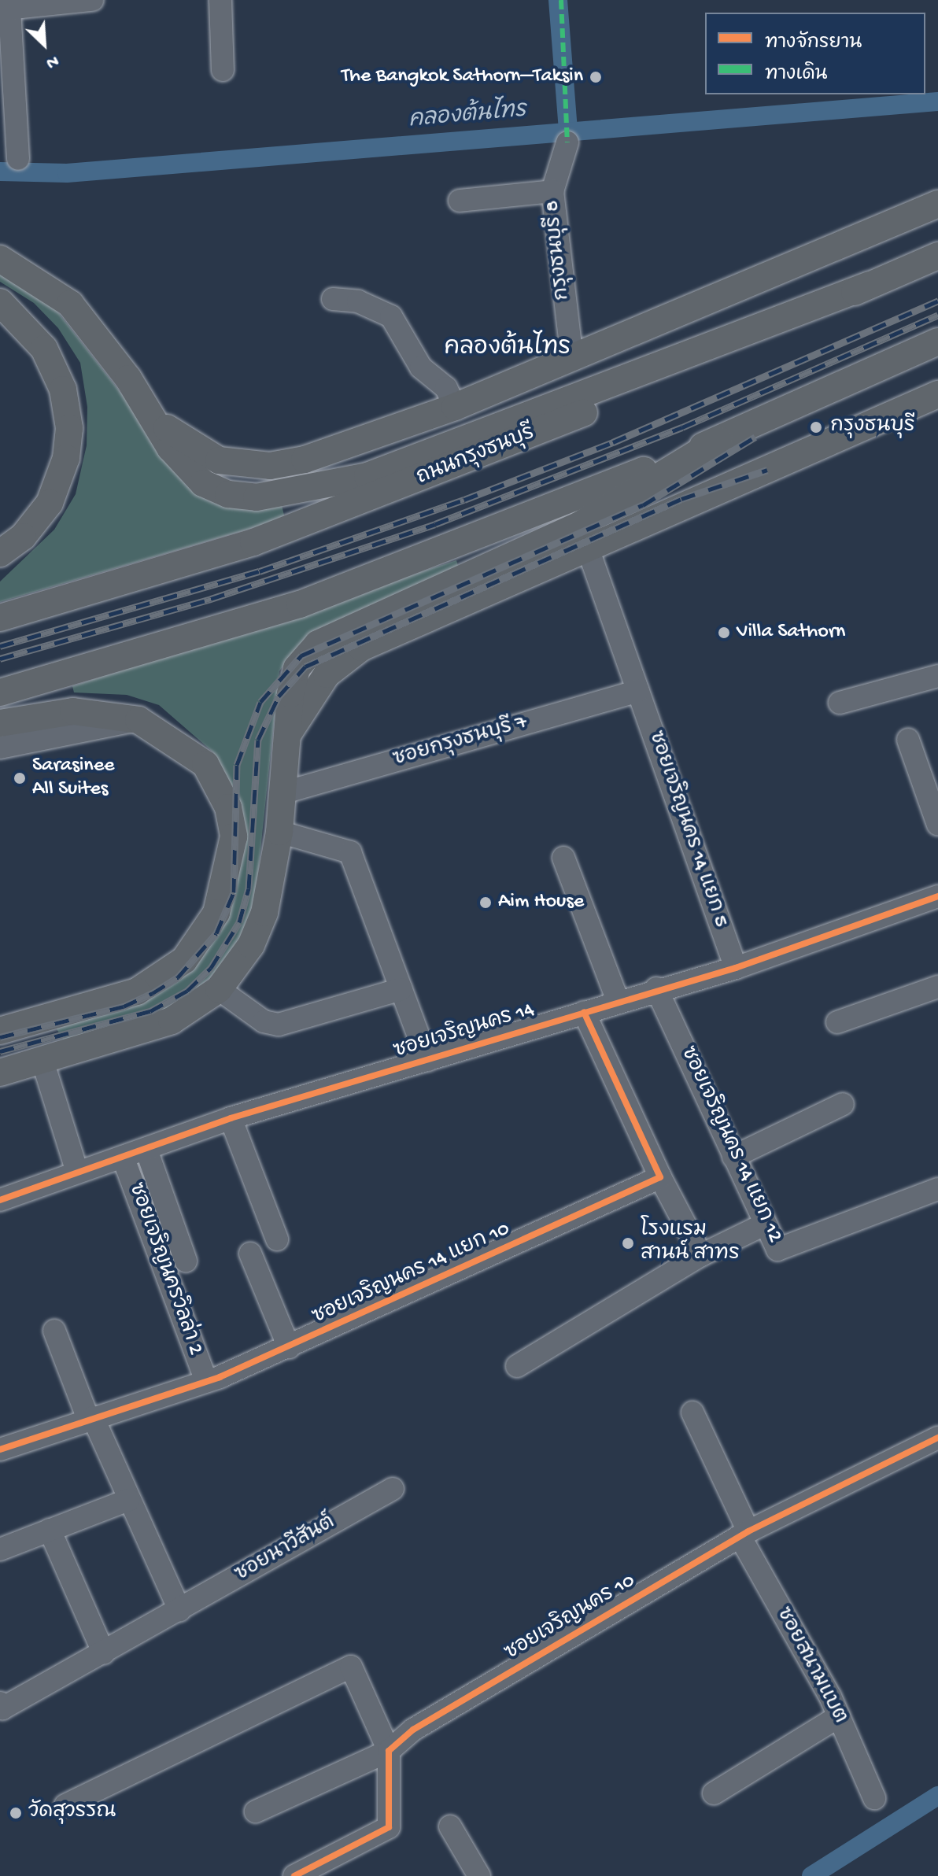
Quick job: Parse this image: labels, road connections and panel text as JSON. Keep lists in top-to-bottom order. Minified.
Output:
{"streets":{"main road":["ถนนกรุงธนบุรี"],"street":["กรุงธนบุรี 8","ซอยกรุงธนบุรี 7","ซอยเจริญนคร 14 แยก 5","ซอยเจริญนคร 14","ซอยเจริญนคร 14 แยก 12","ซอยเจริญนครวิลล่า 2","ซอยเจริญนคร 14 แยก 10","ซอยนาวีสันต์","ซอยเจริญนคร 10","ซอยสนามแบต"]},"crossings":[["ซอยกรุงธนบุรี 7","ซอยเจริญนคร 14 แยก 5"],["ซอยเจริญนคร 14 แยก 5","ซอยเจริญนคร 14"],["ซอยเจริญนคร 14","ซอยเจริญนคร 14 แยก 12"],["ซอยเจริญนคร 14","ซอยเจริญนครวิลล่า 2"],["ซอยเจริญนครวิลล่า 2","ซอยเจริญนคร 14 แยก 10"],["ซอยเจริญนคร 10","ซอยสนามแบต"]],"districts":["คลองต้นไทร"],"water":["คลองต้นไทร"],"places":["The Bangkok Sathorn–Taksin","กรุงธนบุรี","Villa Sathorn","Sarasinee All Suites","Aim House","โรงแรม สานน์ สาทร","วัดสุวรรณ"],"legend":["ทางจักรยาน","ทางเดิน"],"north":"bottom right"}
